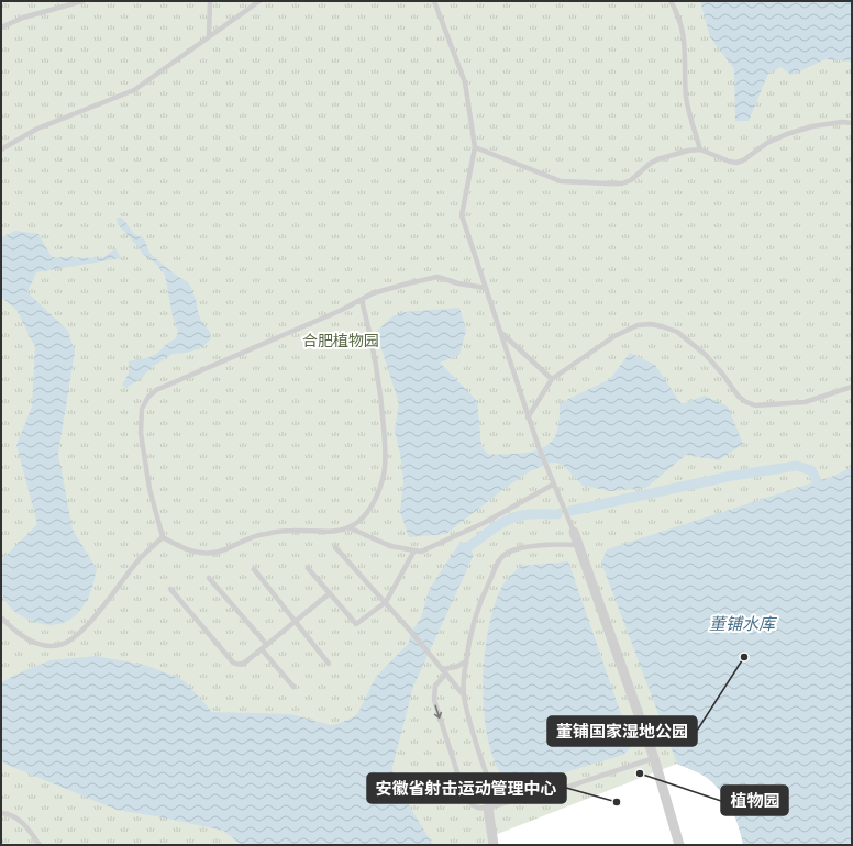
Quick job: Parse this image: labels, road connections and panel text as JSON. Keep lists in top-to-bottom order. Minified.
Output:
{"water":["董铺水库"],"parks":["合肥植物园"],"places":["董铺国家湿地公园","植物园","安徽省射击运动管理中心"]}
